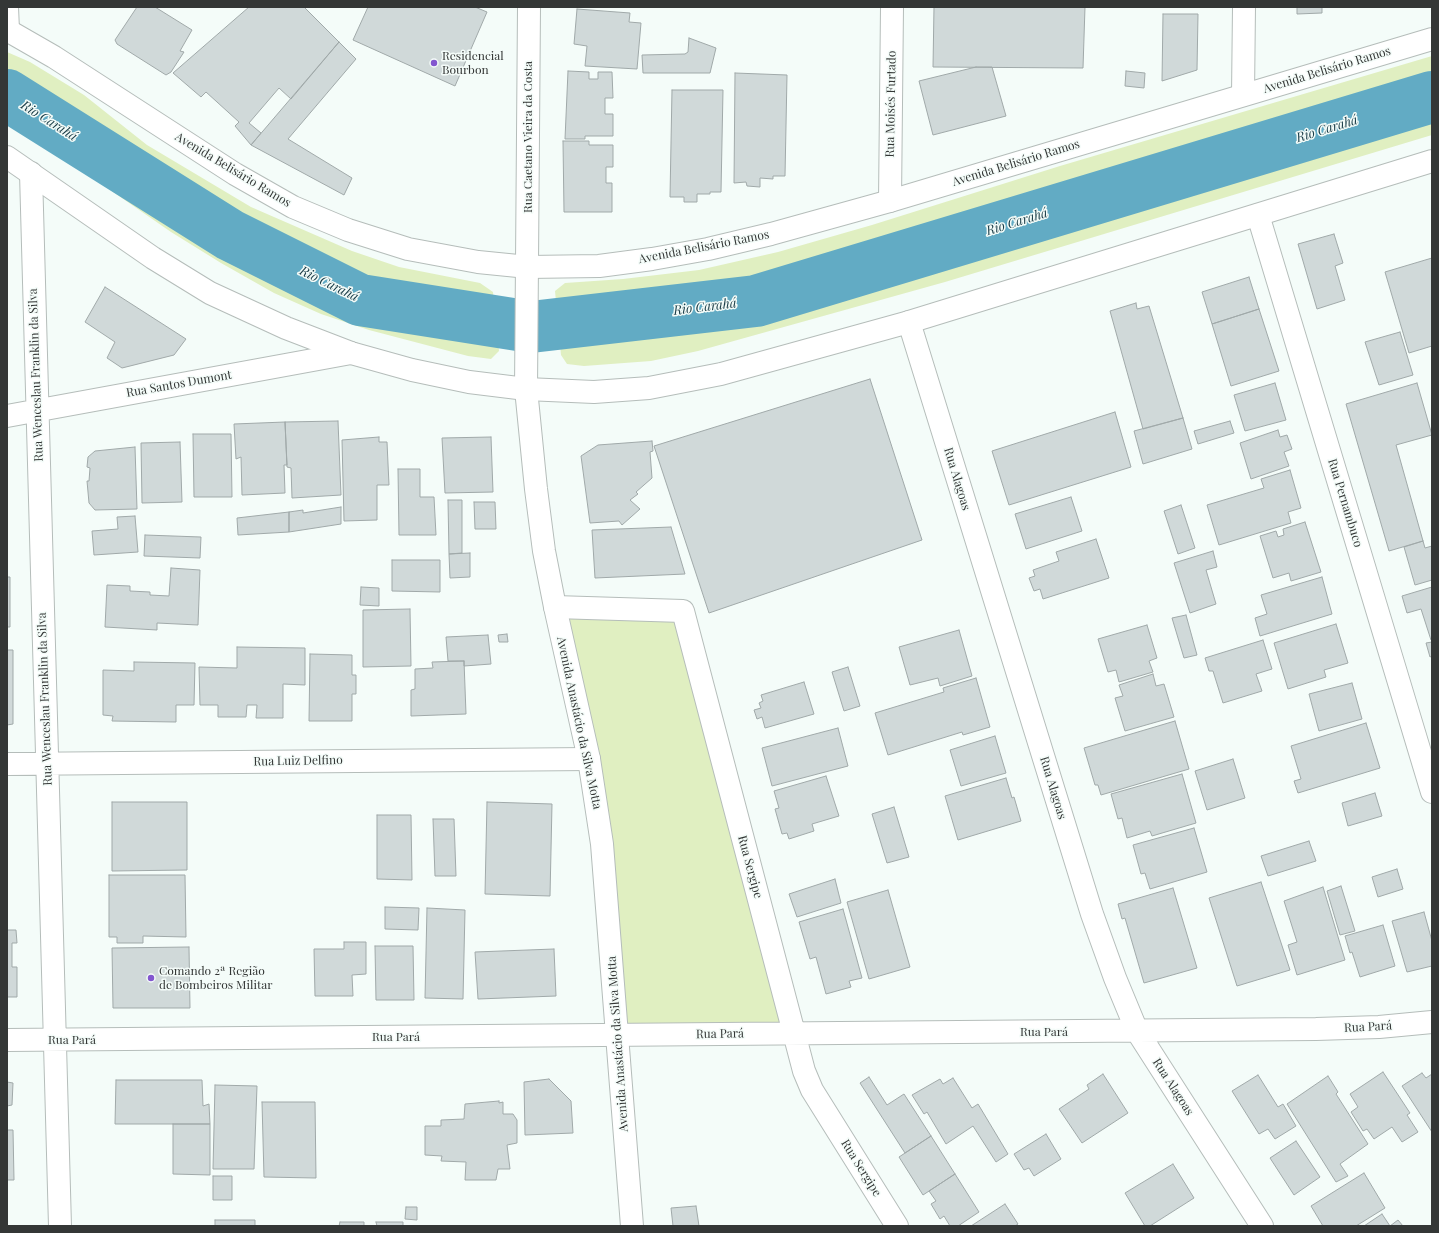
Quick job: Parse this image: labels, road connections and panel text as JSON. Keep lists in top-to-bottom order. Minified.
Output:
{"streets":{"street":["Avenida Belisário Ramos","Rua Moisés Furtado","Rua Caetano Vieira da Costa","Rua Wenceslau Franklin da Silva","Rua Santos Dumont","Rua Alagoas","Rua Pernambuco","Avenida Anastácio da Silva Motta","Rua Luiz Delfino","Rua Sergipe","Rua Pará"]},"crossings":[["Avenida Belisário Ramos","Rua Moisés Furtado"],["Avenida Belisário Ramos","Rua Caetano Vieira da Costa"],["Rua Caetano Vieira da Costa","Avenida Anastácio da Silva Motta"],["Rua Wenceslau Franklin da Silva","Rua Santos Dumont"],["Rua Wenceslau Franklin da Silva","Rua Luiz Delfino"],["Rua Wenceslau Franklin da Silva","Rua Pará"],["Rua Alagoas","Rua Pará"],["Avenida Anastácio da Silva Motta","Rua Luiz Delfino"],["Avenida Anastácio da Silva Motta","Rua Sergipe"],["Avenida Anastácio da Silva Motta","Rua Pará"],["Rua Sergipe","Rua Pará"]],"water":["Rio Carahá"],"places":["Residencial Bourbon","Comando 2ª Região de Bombeiros Militar"]}
